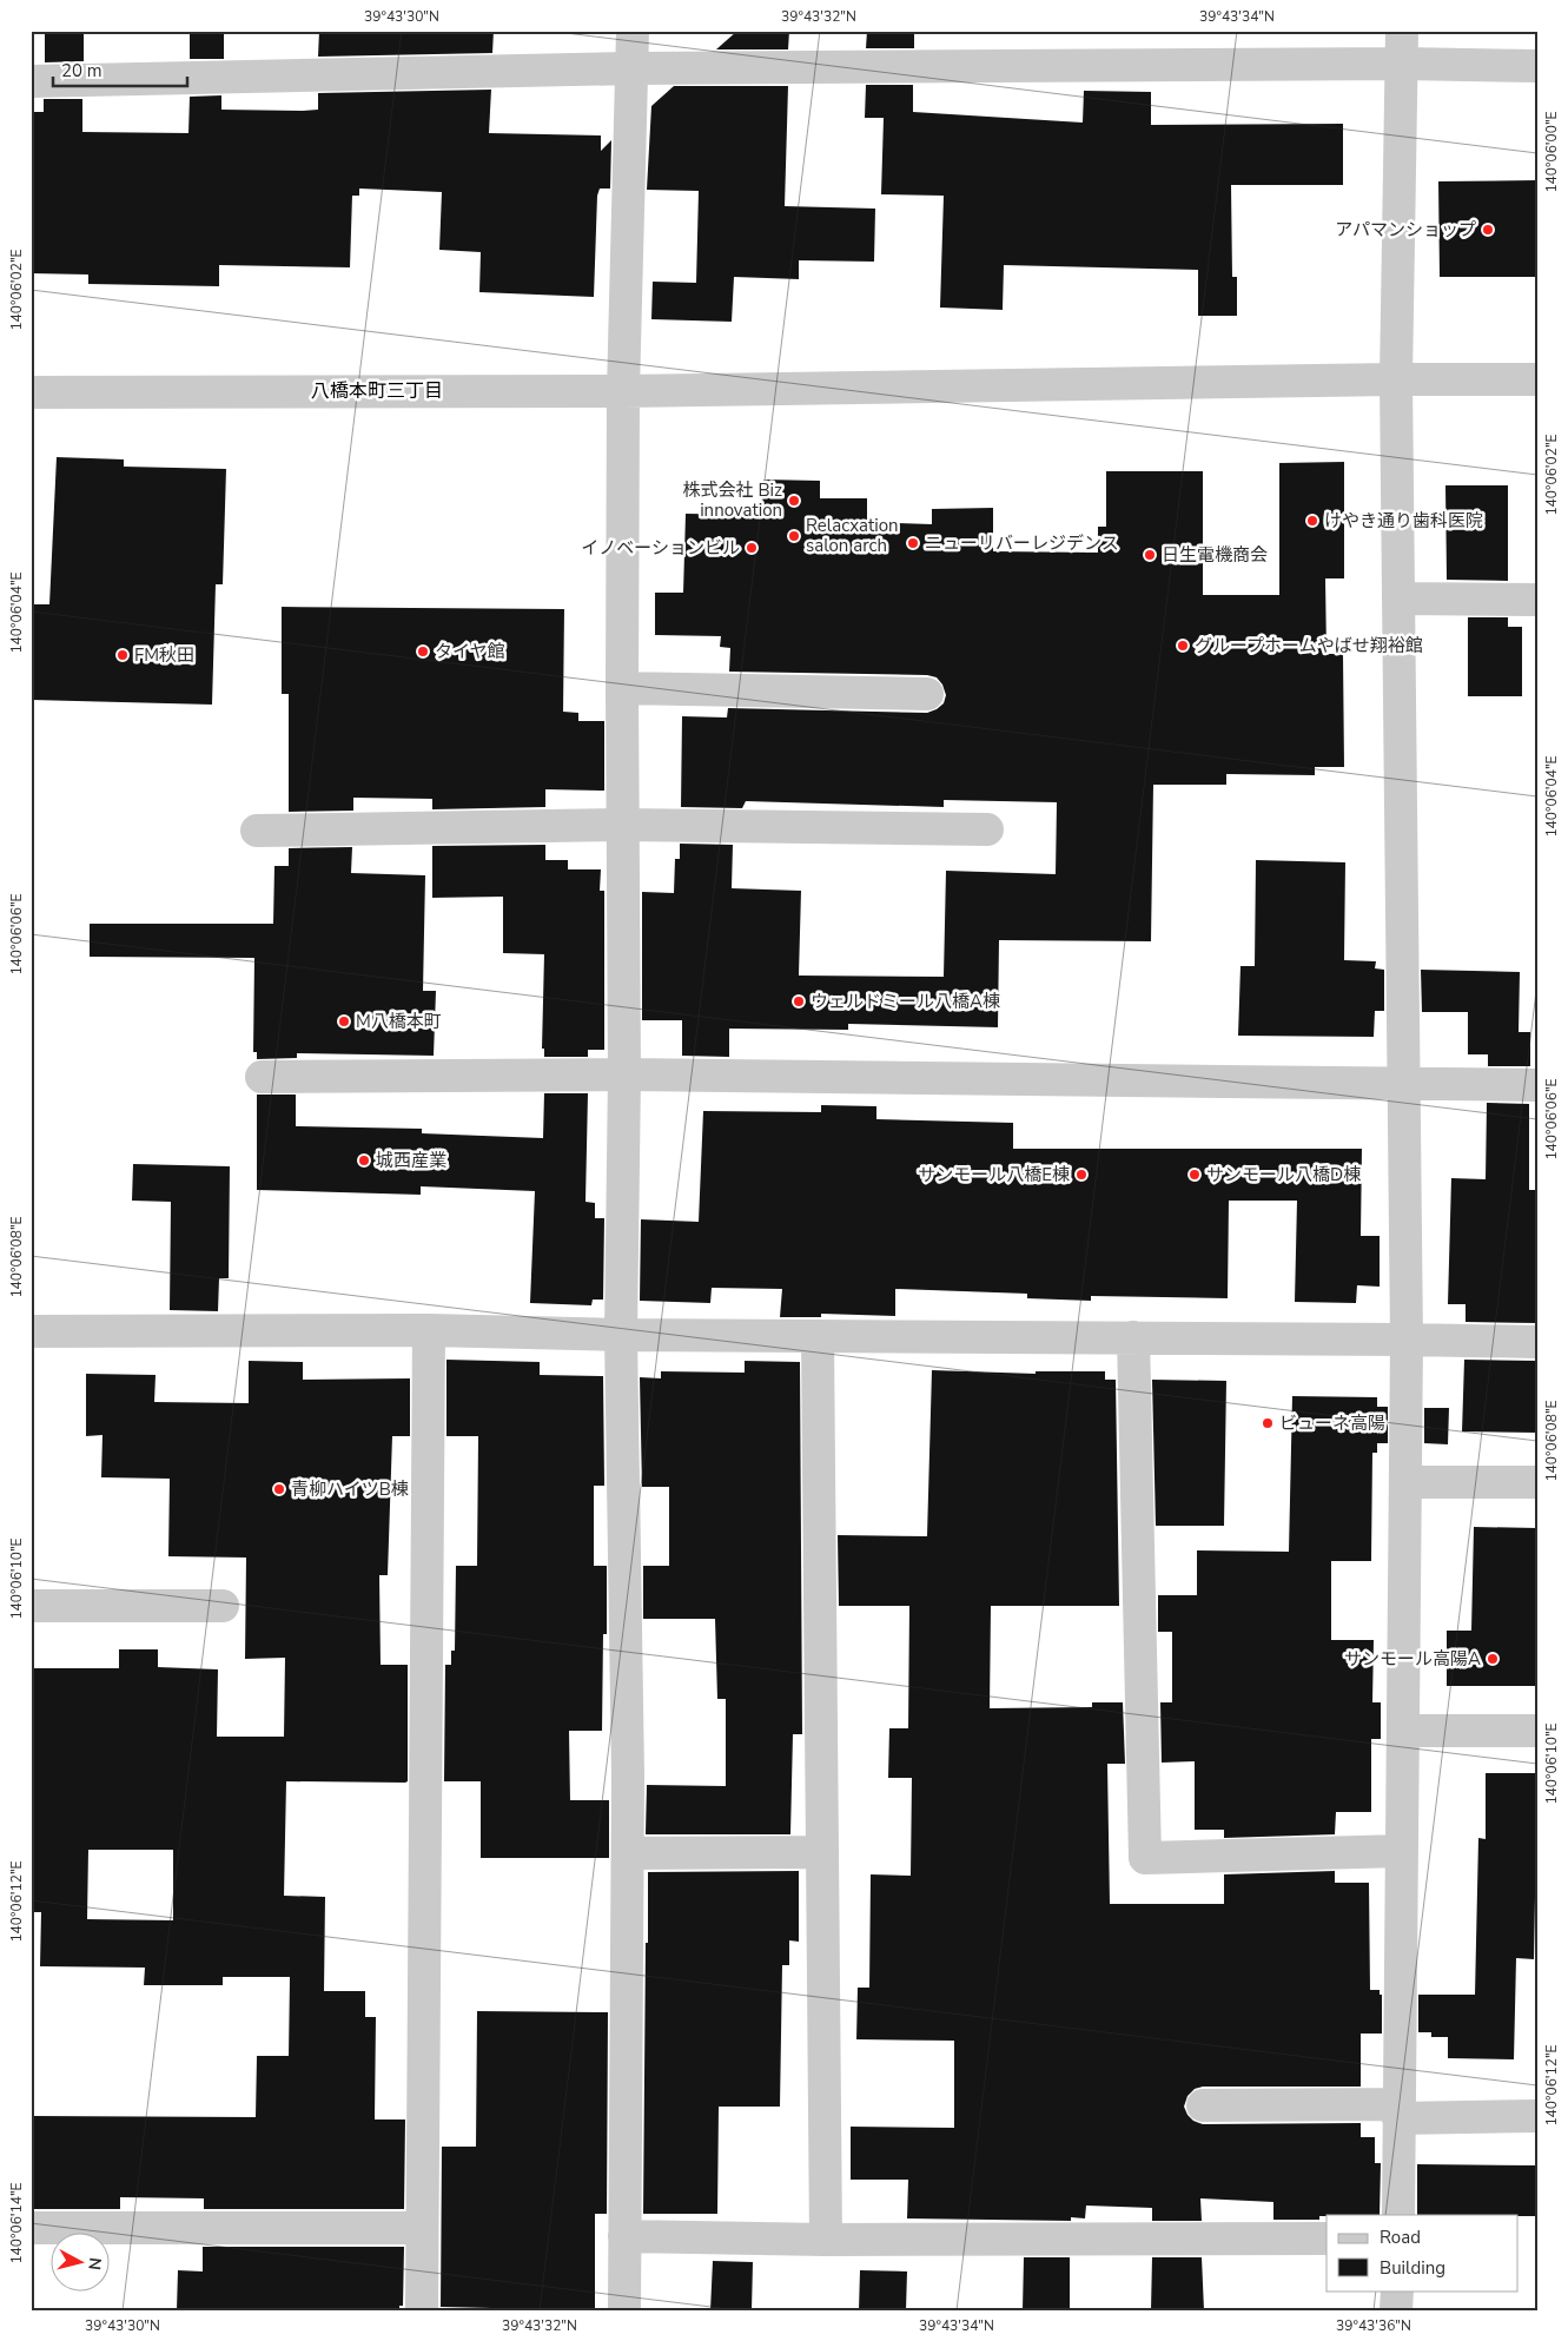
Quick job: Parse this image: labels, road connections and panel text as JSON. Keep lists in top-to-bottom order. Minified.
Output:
{"districts":["八橋本町三丁目"],"places":["アパマンショップ","株式会社 Biz innovation","けやき通り歯科医院","Relacxation salon arch","ニューリバーレジデンス","イノベーションビル","日生電機商会","グループホームやばせ翔裕館","タイヤ館","FM秋田","ウェルドミール八橋A棟","M八橋本町","城西産業","サンモール八橋E棟","サンモール八橋D棟","ビューネ高陽","青柳ハイツB棟","サンモール高陽A"],"legend":["Road","Building"],"scale_bar":"20 m","north":"right","coordinates":["39°43'30\"N","39°43'32\"N","39°43'34\"N","140°06'00\"E","140°06'02\"E","140°06'04\"E","140°06'06\"E","140°06'08\"E","140°06'10\"E","140°06'12\"E","140°06'14\"E","39°43'36\"N"]}
